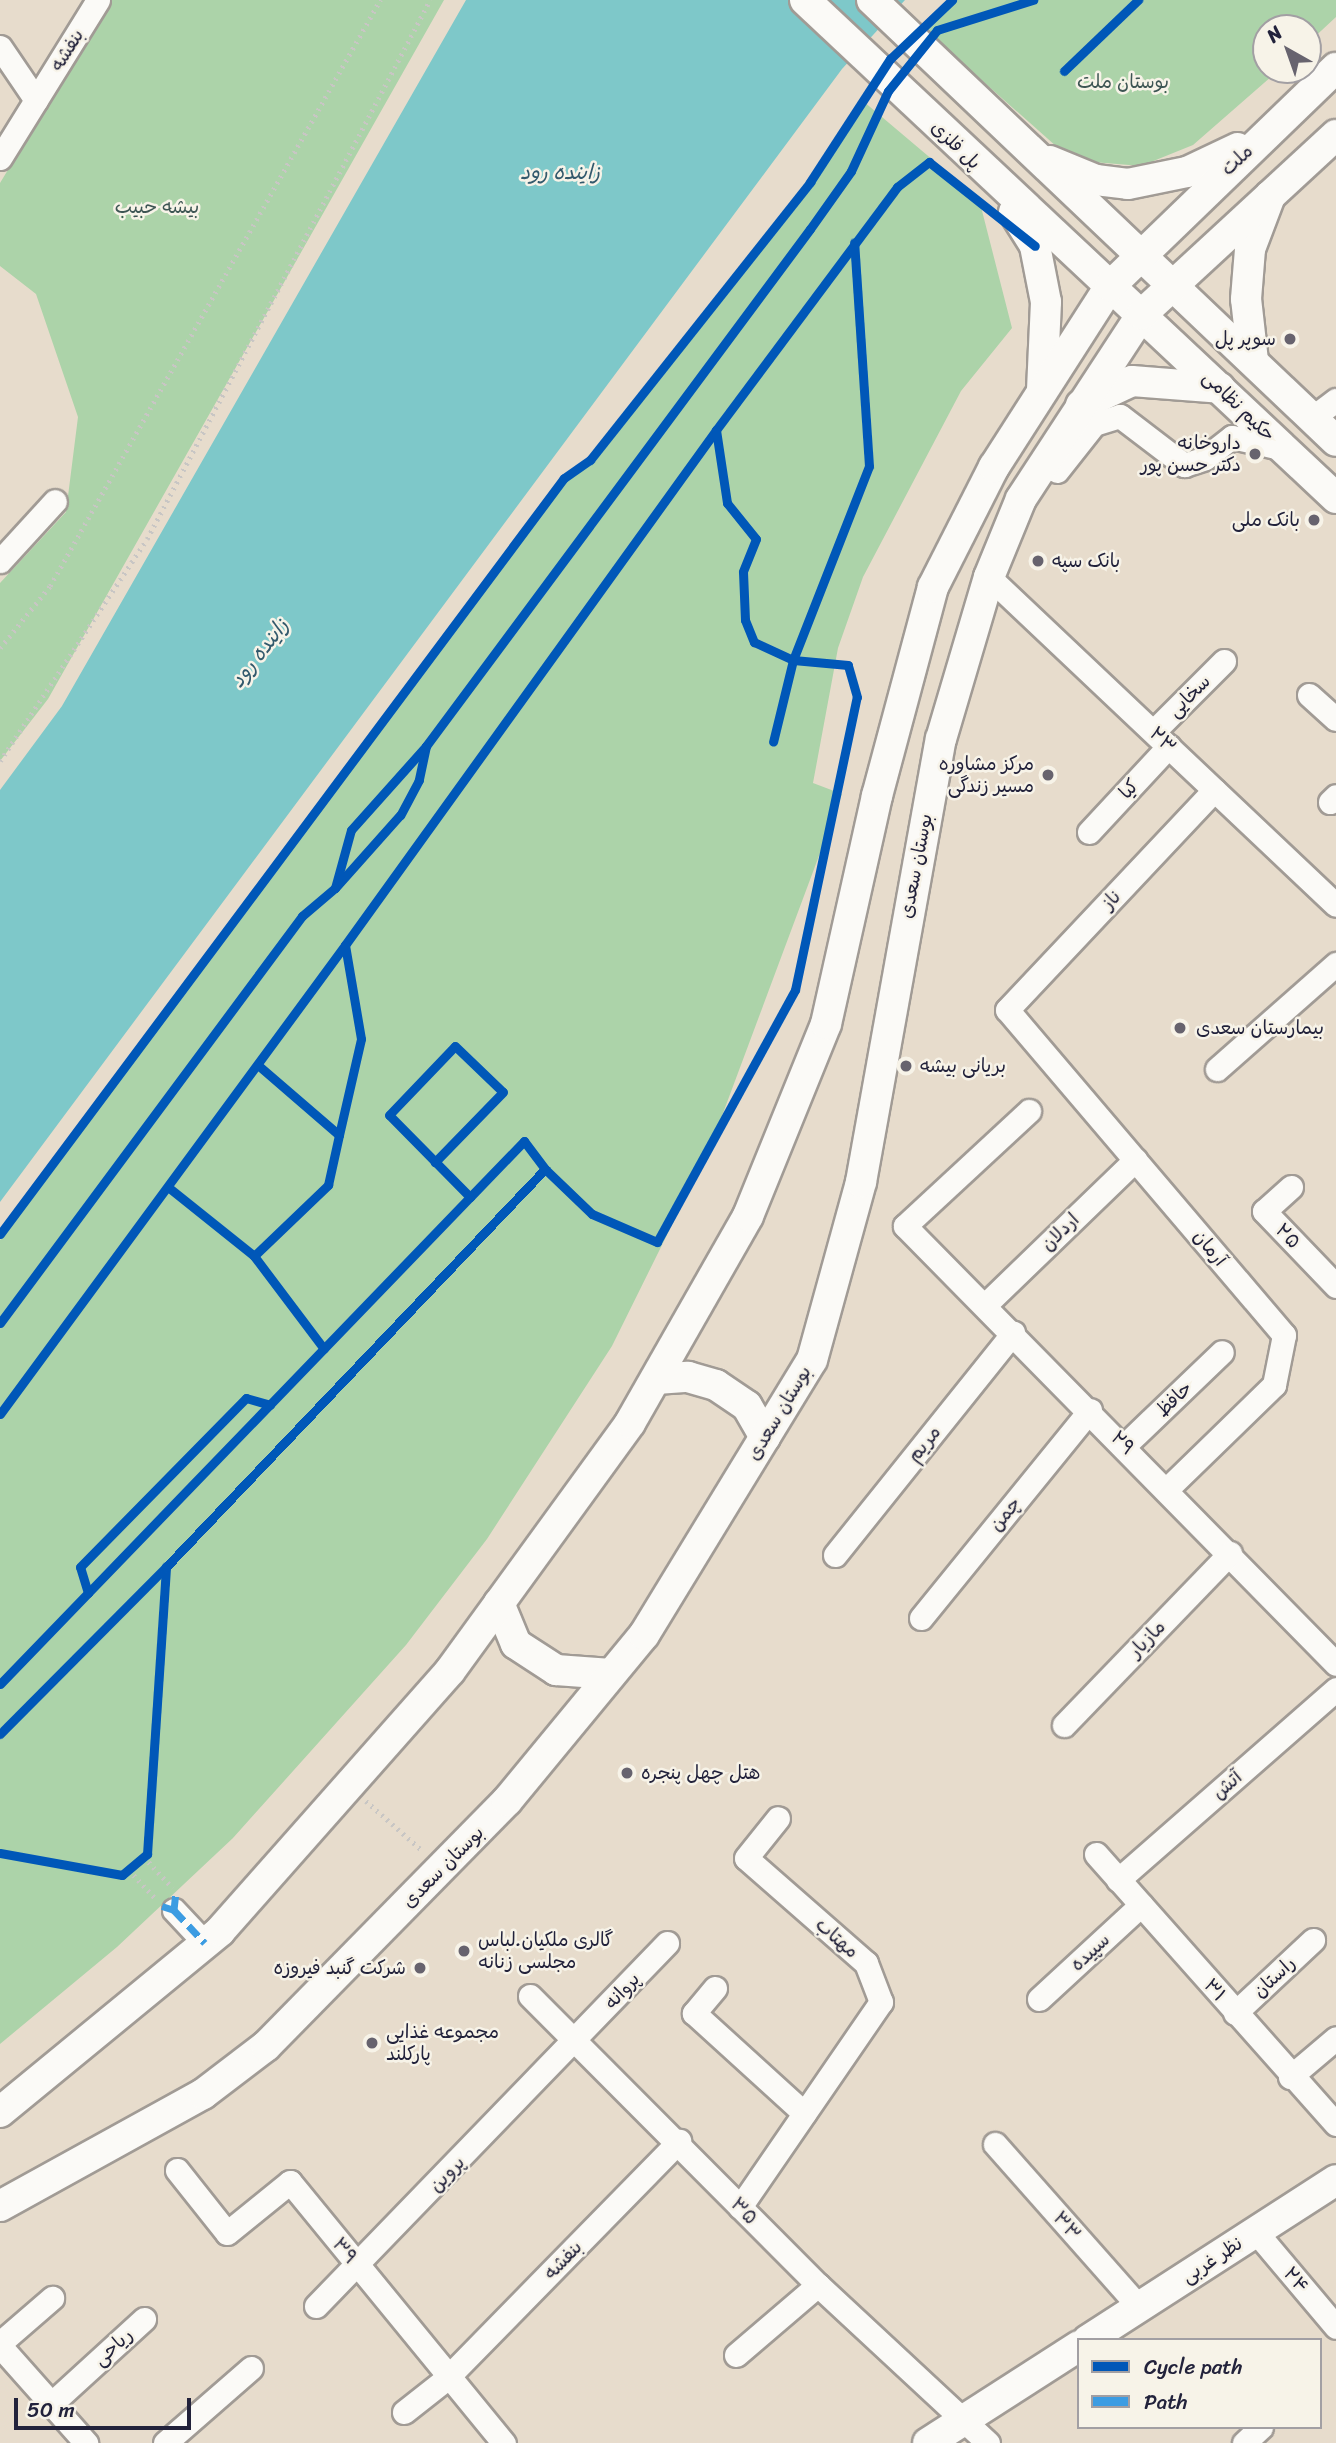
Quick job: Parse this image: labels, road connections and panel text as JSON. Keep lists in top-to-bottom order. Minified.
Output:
{"streets":{"main road":["پل فلزی","ملت","حکیم نظامی","بوستان سعدی","نظر غربی"],"street":["بنفشه","سخایی","۲۳","کیا","ناز","اردلان","۲۵","آرمان","حافظ","۲۹","مریم","چمن","مازیار","آتش","مهتاب","سپیده","راستان","۳۱","پروانه","پروین","۳۵","۳۳","۳۹","۲۴","ریاحی"]},"crossings":[["بنفشه","۳۵"],["بنفشه","۳۹"],["پل فلزی","ملت"],["پل فلزی","حکیم نظامی"],["پل فلزی","بوستان سعدی"],["حکیم نظامی","بوستان سعدی"],["سخایی","۲۳"],["سخایی","کیا"],["۲۳","کیا"],["۲۳","بوستان سعدی"],["۲۳","ناز"],["ناز","آرمان"],["اردلان","آرمان"],["اردلان","۲۹"],["آرمان","۲۹"],["حافظ","۲۹"],["۲۹","مریم"],["۲۹","چمن"],["۲۹","مازیار"],["آتش","۳۱"],["مهتاب","۳۵"],["سپیده","۳۱"],["راستان","۳۱"],["پروانه","پروین"],["پروانه","۳۵"],["پروین","۳۵"],["پروین","۳۹"],["۳۳","نظر غربی"],["نظر غربی","۲۴"]],"water":["زاینده رود"],"parks":["بوستان ملت","بیشه حبیب"],"places":["سوپر پل","داروخانه دکتر حسن پور","بانک ملی","بانک سپه","مرکز مشاوره مسیر زندگی","بیمارستان سعدی","بریانی بیشه","هتل چهل پنجره","گالری ملکیان.لباس مجلسی زنانه","شرکت گنبد فیروزه","مجموعه غذایی پارکلند"],"legend":["Cycle path","Path"],"scale_bar":"50 m","north":"top left"}
